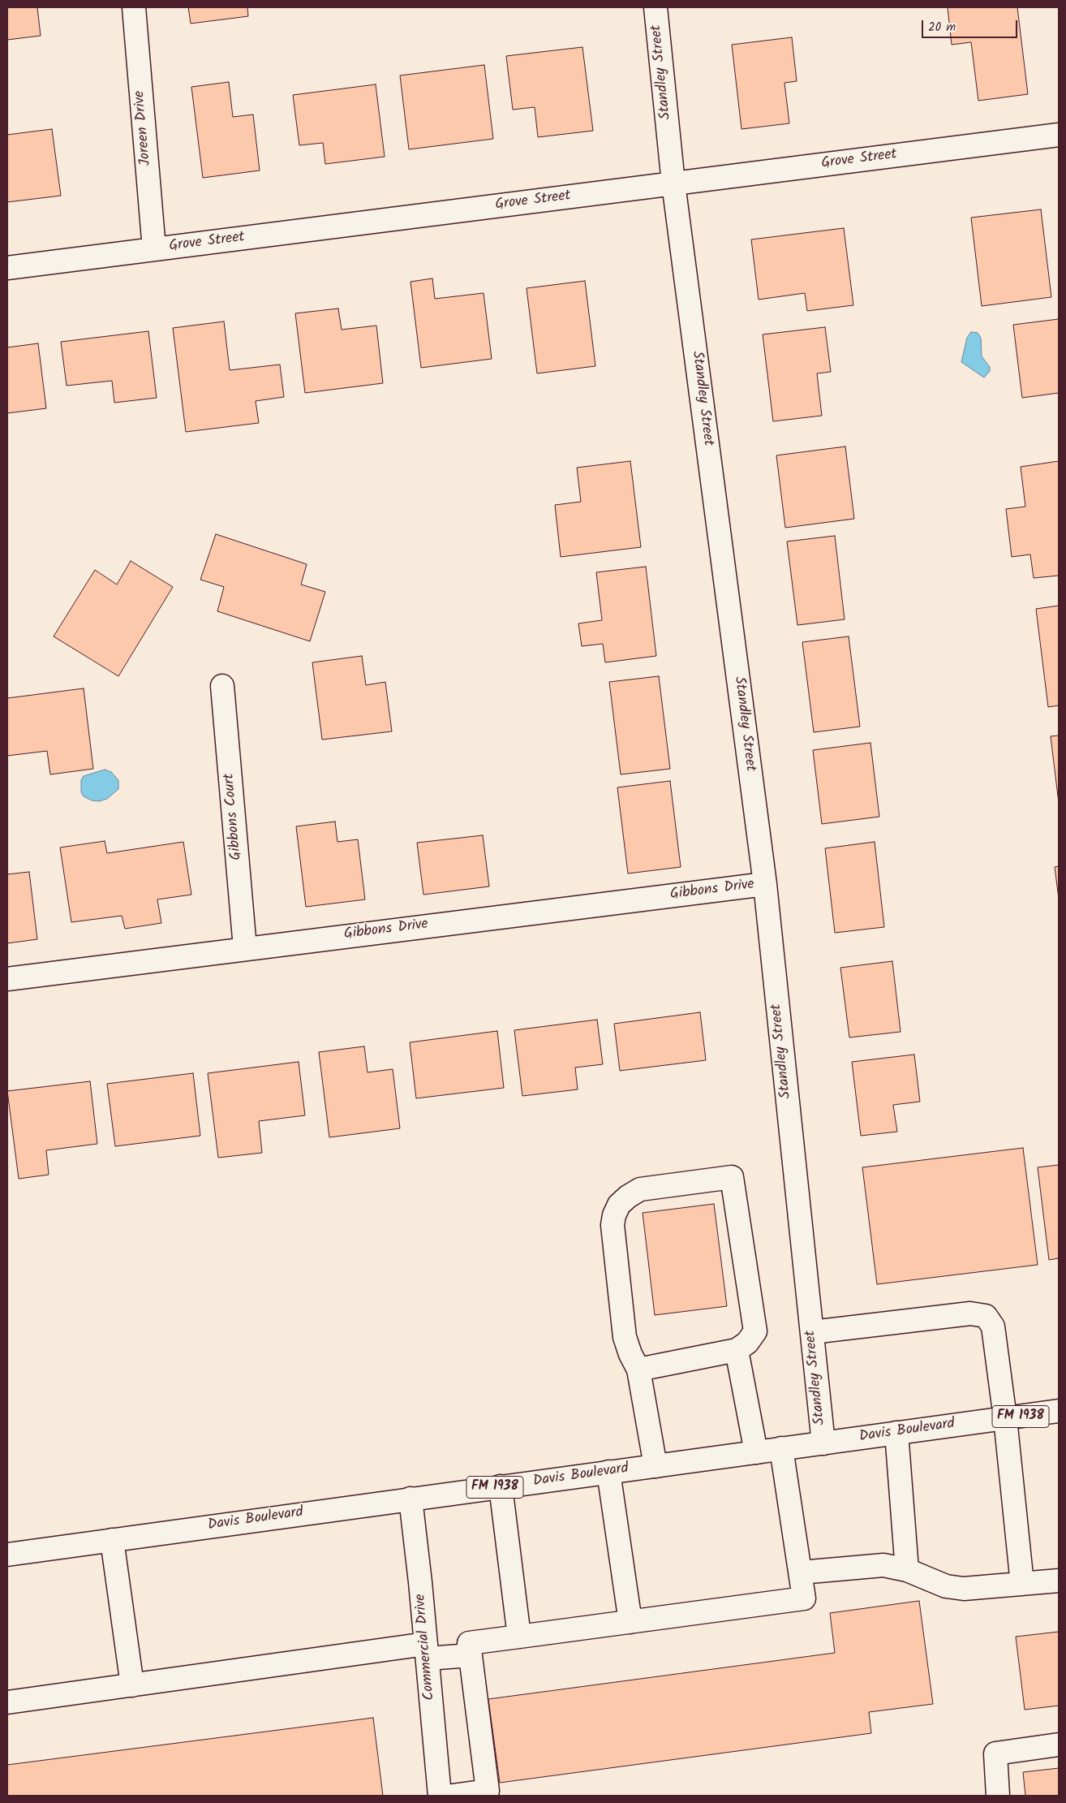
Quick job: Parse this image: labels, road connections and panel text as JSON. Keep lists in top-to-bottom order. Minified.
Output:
{"streets":{"street":["Standley Street","Joreen Drive","Grove Street","Gibbons Court","Gibbons Drive","FM 1938","Davis Boulevard","Commercial Drive"]},"crossings":[["Standley Street","Grove Street"],["Standley Street","Gibbons Drive"],["Standley Street","Davis Boulevard"],["Joreen Drive","Grove Street"],["Gibbons Court","Gibbons Drive"],["Davis Boulevard","Commercial Drive"]],"scale_bar":"20 m"}
